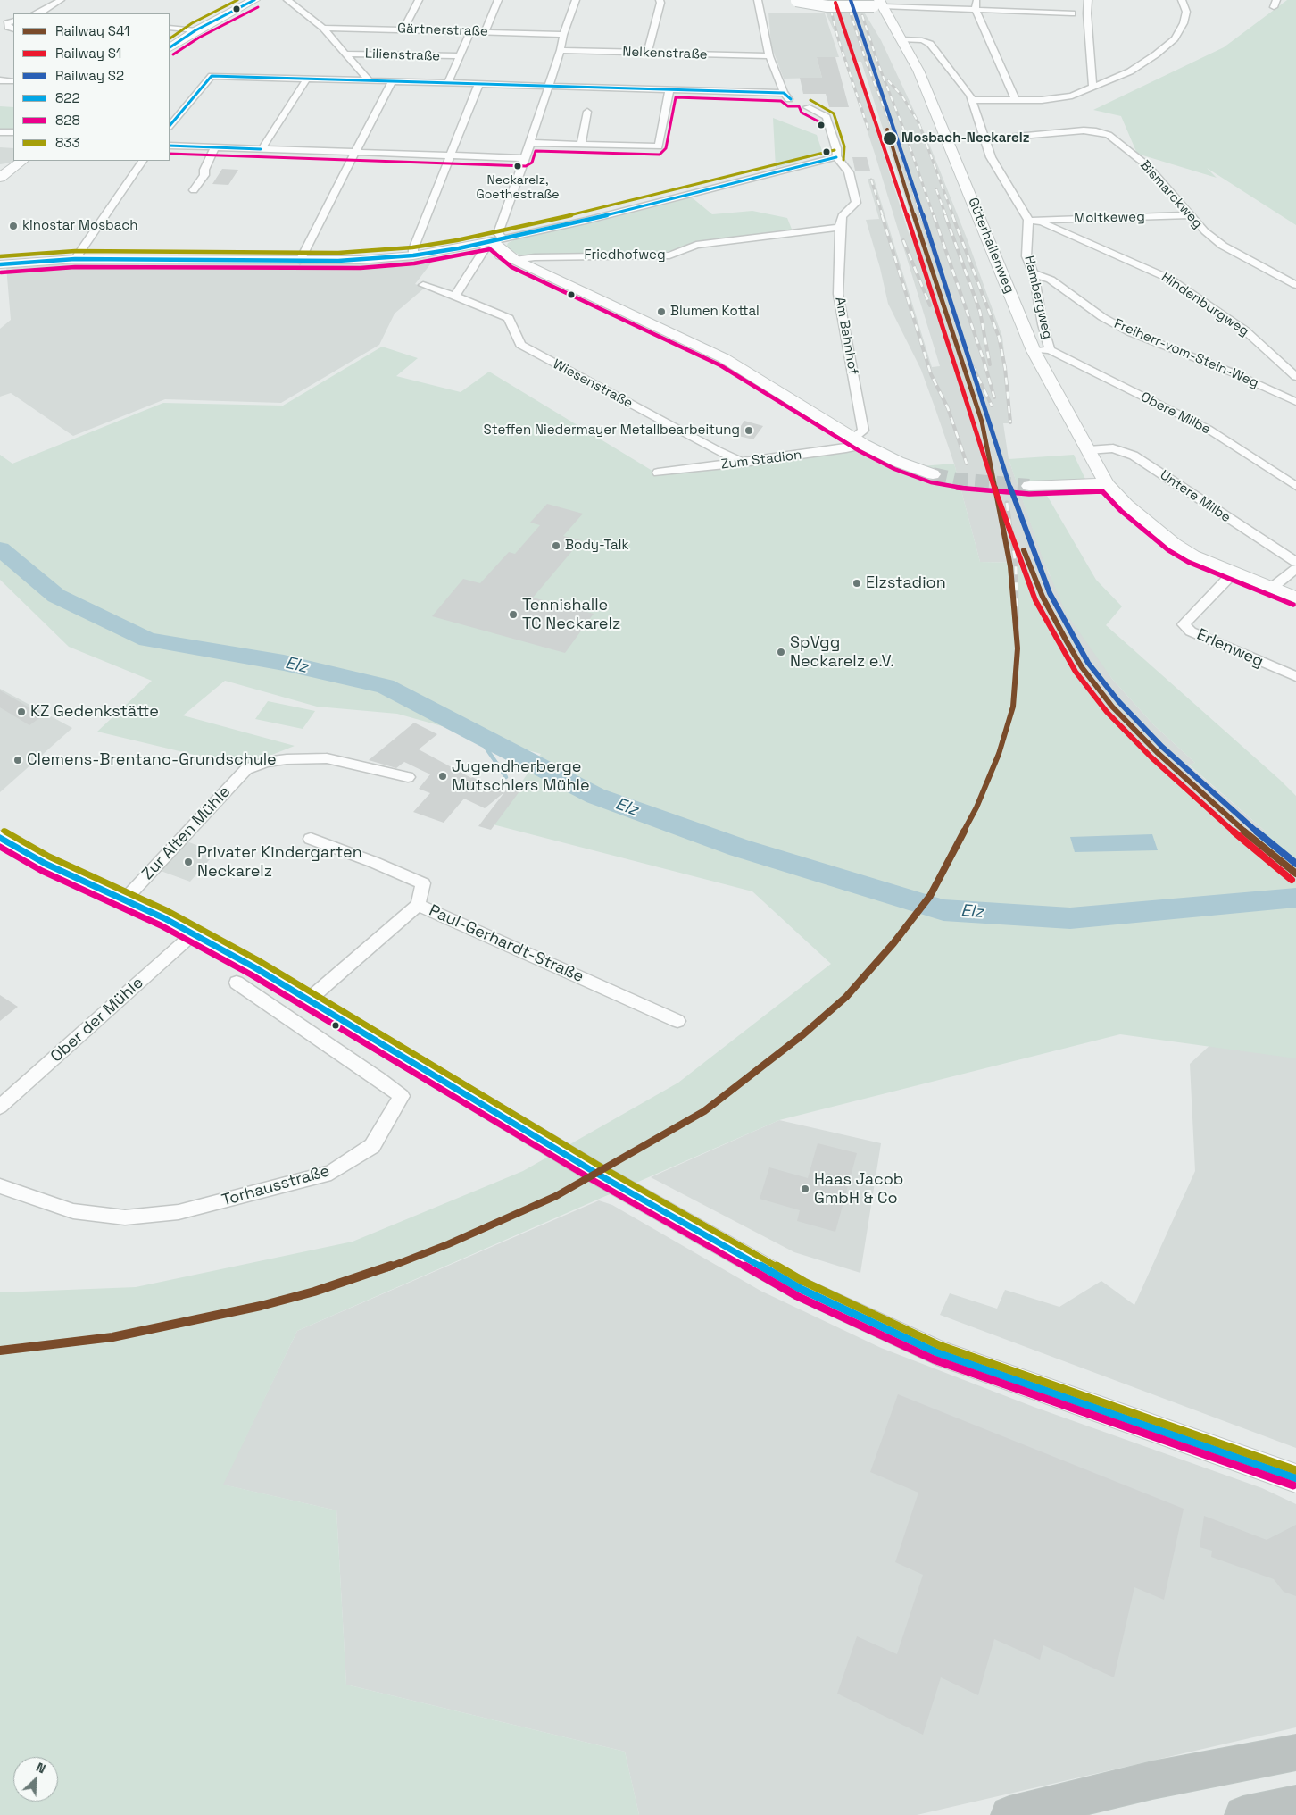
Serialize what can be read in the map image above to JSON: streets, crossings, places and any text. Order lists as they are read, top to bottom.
{
  "streets": {
    "street": [
      "Gärtnerstraße",
      "Nelkenstraße",
      "Lilienstraße",
      "Bismarckweg",
      "Moltkeweg",
      "Güterhallenweg",
      "Friedhofweg",
      "Hambergweg",
      "Hindenburgweg",
      "Am Bahnhof",
      "Freiherr-vom-Stein-Weg",
      "Wiesenstraße",
      "Obere Milbe",
      "Zum Stadion",
      "Untere Milbe",
      "Erlenweg",
      "Zur Alten Mühle",
      "Paul-Gerhardt-Straße",
      "Ober der Mühle",
      "Torhausstraße"
    ]
  },
  "crossings": [
    ["Bismarckweg", "Moltkeweg"],
    ["Moltkeweg", "Hambergweg"],
    ["Moltkeweg", "Hindenburgweg"],
    ["Güterhallenweg", "Hambergweg"],
    ["Güterhallenweg", "Untere Milbe"],
    ["Güterhallenweg", "Erlenweg"],
    ["Friedhofweg", "Am Bahnhof"],
    ["Hambergweg", "Hindenburgweg"],
    ["Hambergweg", "Freiherr-vom-Stein-Weg"],
    ["Hambergweg", "Obere Milbe"],
    ["Am Bahnhof", "Zum Stadion"],
    ["Wiesenstraße", "Zum Stadion"]
  ],
  "water": ["Elz"],
  "places": [
    "Mosbach-Neckarelz",
    "Neckarelz, Goethestraße",
    "kinostar Mosbach",
    "Blumen Kottal",
    "Steffen Niedermayer Metallbearbeitung",
    "Body-Talk",
    "Elzstadion",
    "Tennishalle TC Neckarelz",
    "SpVgg Neckarelz e.V.",
    "KZ Gedenkstätte",
    "Clemens-Brentano-Grundschule",
    "Jugendherberge Mutschlers Mühle",
    "Privater Kindergarten Neckarelz",
    "Haas Jacob GmbH & Co"
  ],
  "lines": [
    "rail line S2",
    "transit line 822",
    "transit line 833",
    "rail line S1",
    "transit line 828",
    "rail line S41"
  ],
  "legend": [
    "Railway S41",
    "Railway S1",
    "Railway S2",
    "822",
    "828",
    "833"
  ],
  "north": "top right"
}
